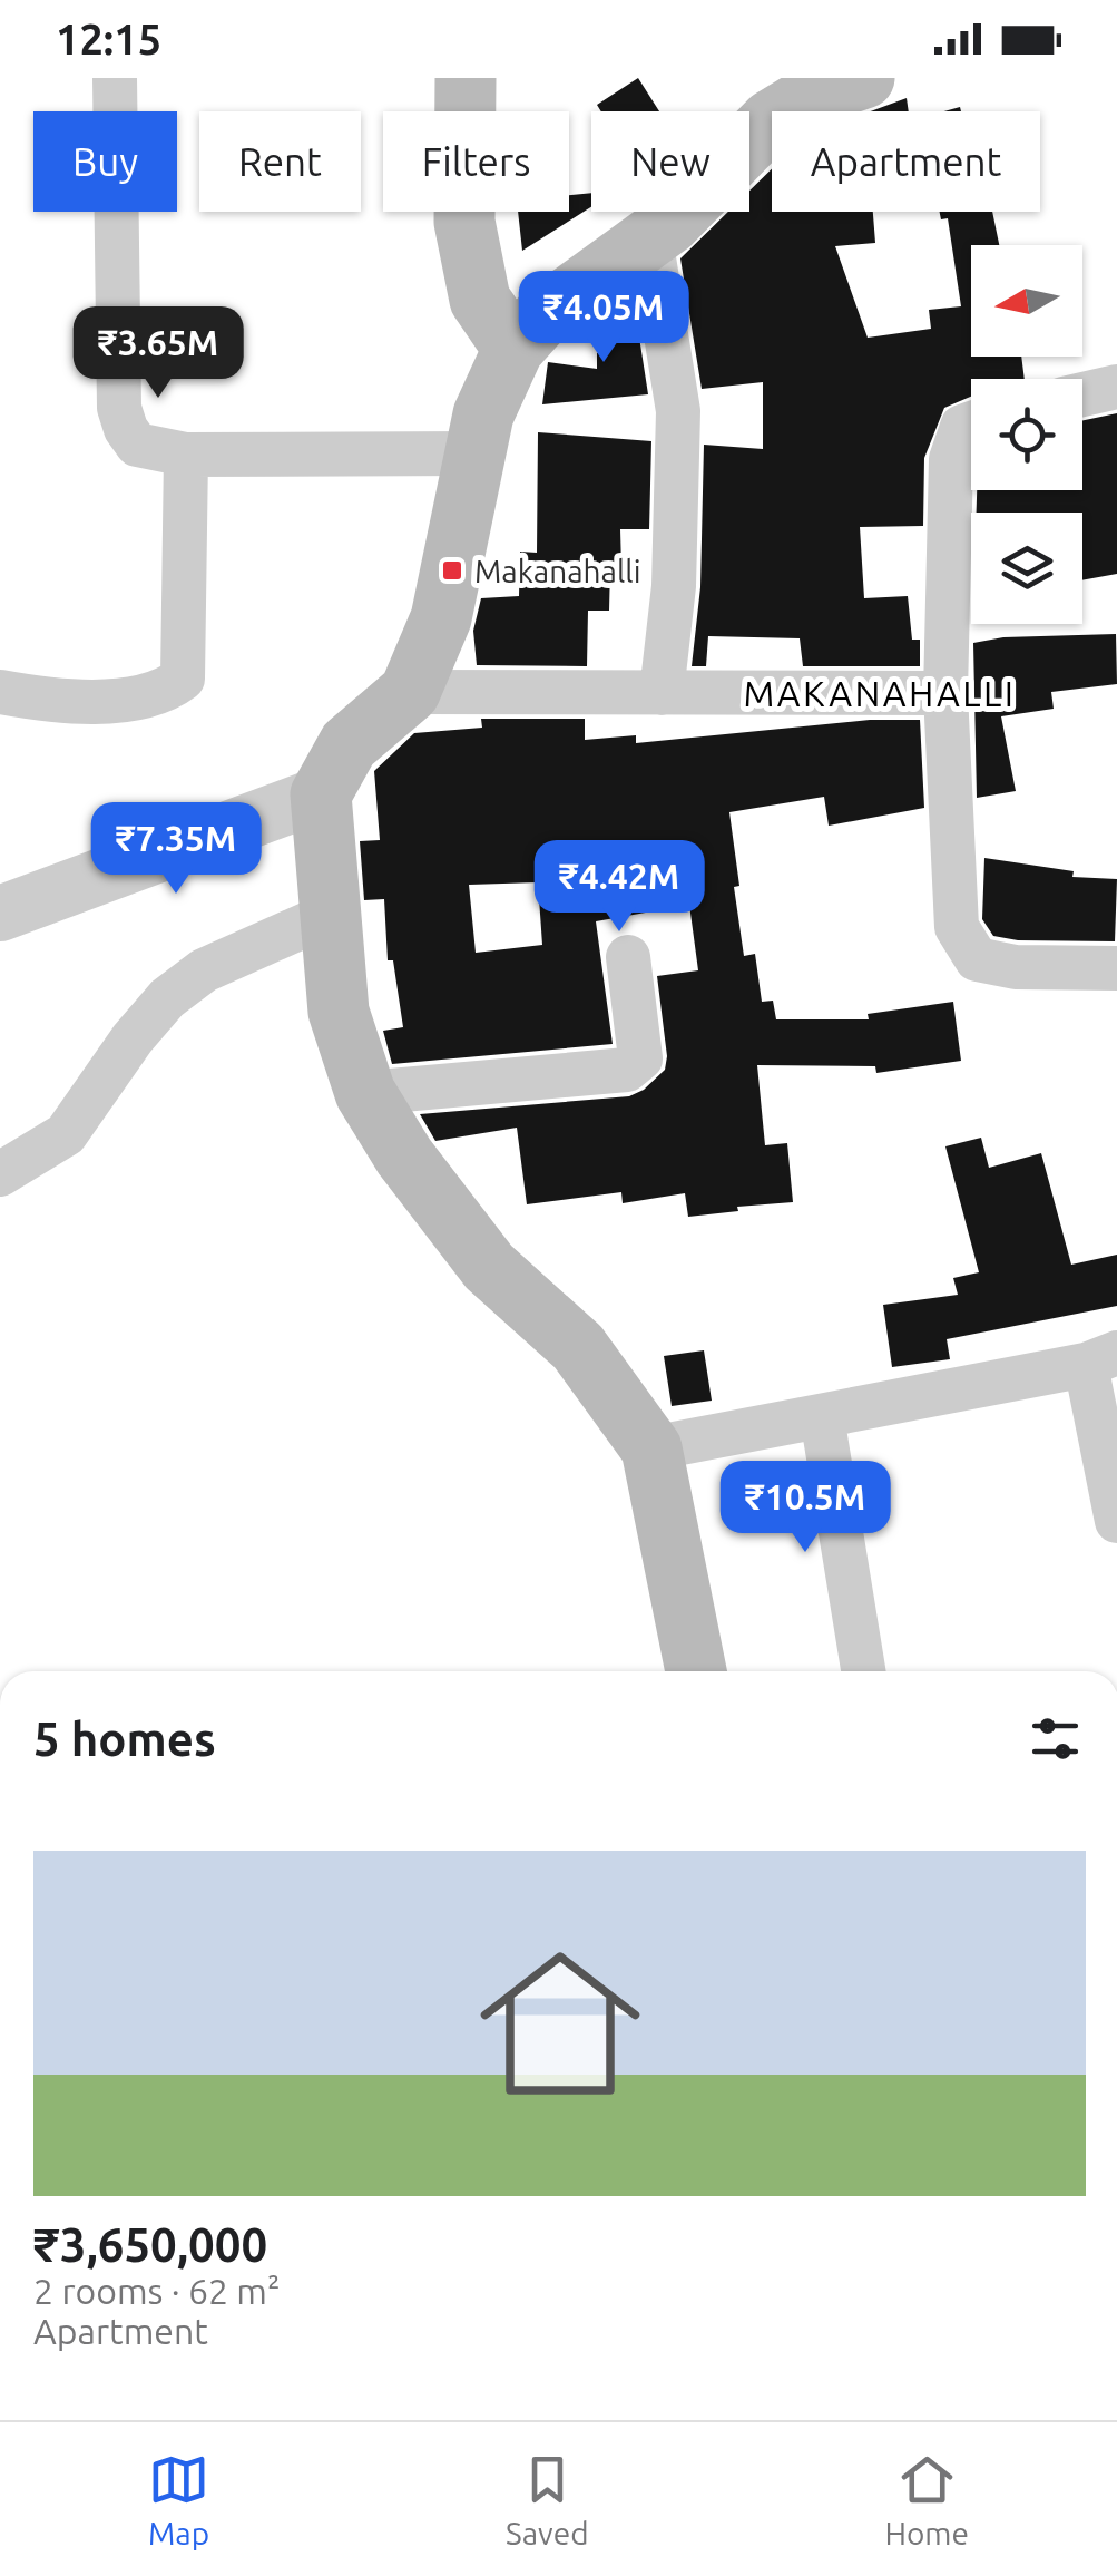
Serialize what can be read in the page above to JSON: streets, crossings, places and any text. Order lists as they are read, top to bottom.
{
  "districts": ["MAKANAHALLI"],
  "places": {
    "transit": ["Makanahalli"]
  },
  "north": "left",
  "page": {
    "status": "12:15",
    "chip": [
      "Buy",
      "Rent",
      "Filters",
      "New",
      "Apartment"
    ],
    "price": [
      "₹4.05M",
      "₹3.65M",
      "₹7.35M",
      "₹4.42M",
      "₹10.5M"
    ],
    "heading": "5 homes",
    "list": [
      {
        "name": "₹3,650,000",
        "note": "2 rooms · 62 m² · Apartment"
      }
    ],
    "tabs": ["Map", "Saved", "Home"]
  }
}
